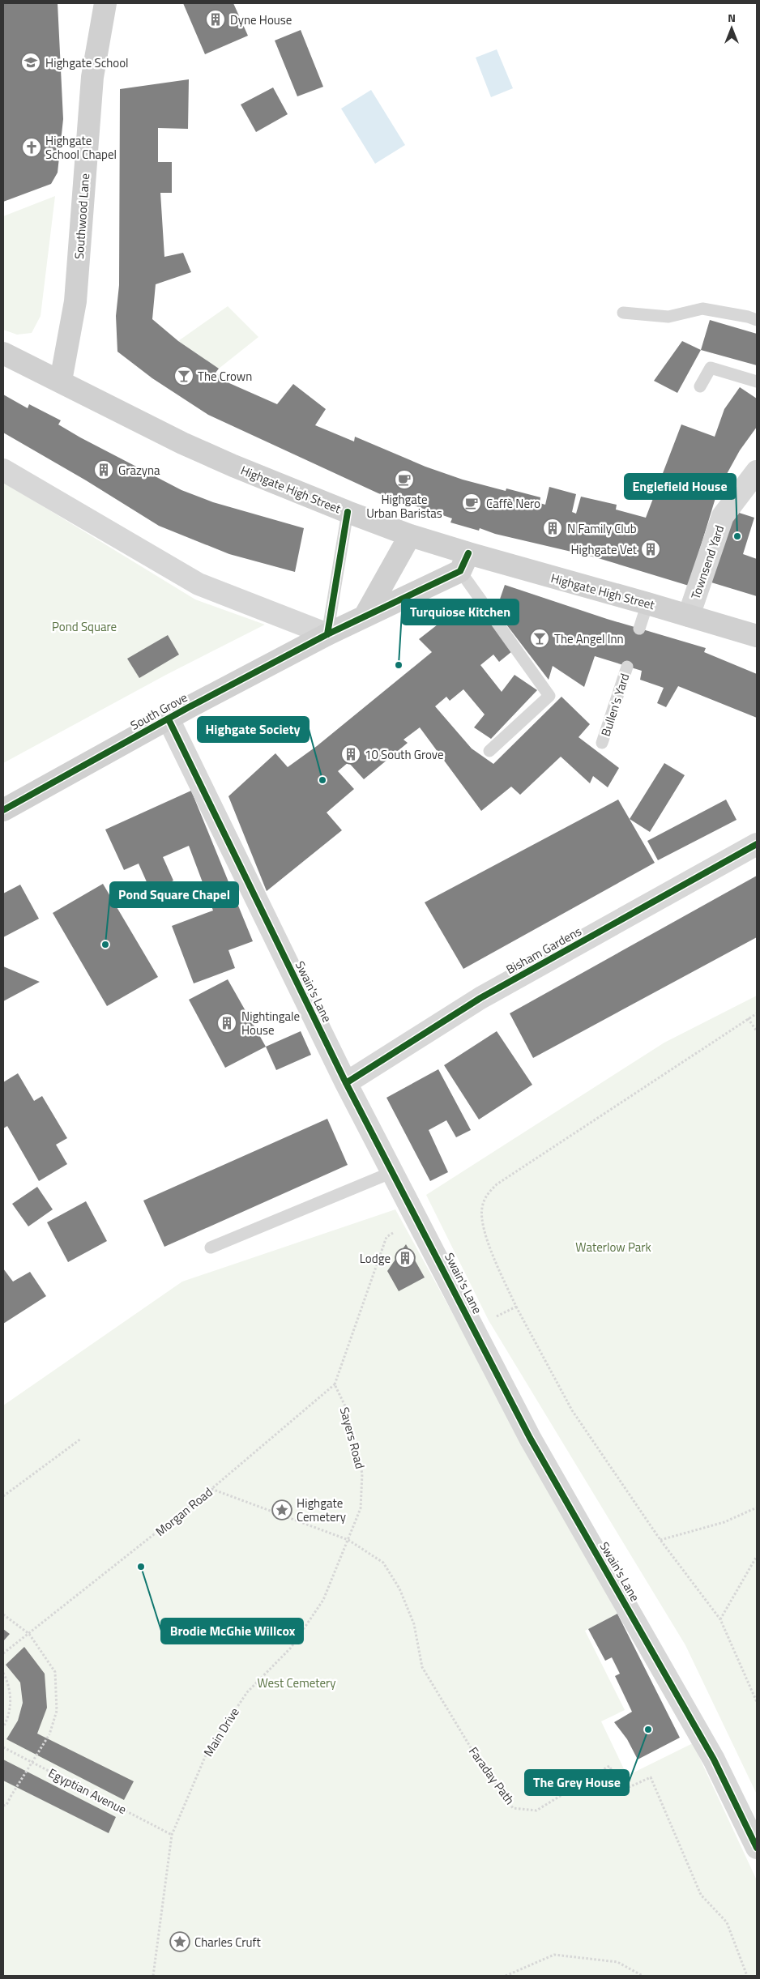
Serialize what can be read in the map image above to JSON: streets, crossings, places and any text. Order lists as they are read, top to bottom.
{
  "streets": {
    "main road": ["Southwood Lane", "Highgate High Street", "South Grove"],
    "street": ["Townsend Yard", "Bisham Gardens", "Swain's Lane"],
    "lane": ["Bullen's Yard"],
    "path": [
      "Sayers Road",
      "Morgan Road",
      "Main Drive",
      "Faraday Path",
      "Egyptian Avenue"
    ]
  },
  "crossings": [
    ["Southwood Lane", "Highgate High Street"],
    ["Highgate High Street", "Townsend Yard"],
    ["Highgate High Street", "South Grove"],
    ["South Grove", "Swain's Lane"],
    ["Bisham Gardens", "Swain's Lane"],
    ["Sayers Road", "Morgan Road"],
    ["Sayers Road", "Main Drive"],
    ["Sayers Road", "Faraday Path"],
    ["Main Drive", "Faraday Path"],
    ["Main Drive", "Egyptian Avenue"]
  ],
  "parks": ["Pond Square", "Waterlow Park", "West Cemetery"],
  "places": {
    "building": [
      "Dyne House",
      "Grazyna",
      "N Family Club",
      "Highgate Vet",
      "10 South Grove",
      "Nightingale House",
      "Lodge"
    ],
    "school or university": ["Highgate School"],
    "church": ["Highgate School Chapel"],
    "bar": ["The Crown", "The Angel Inn"],
    "cafe": ["Highgate Urban Baristas", "Caffè Nero"],
    "other": [
      "Englefield House",
      "Turquiose Kitchen",
      "Highgate Society",
      "Pond Square Chapel",
      "Brodie McGhie Willcox",
      "The Grey House"
    ],
    "place": ["Highgate Cemetery", "Charles Cruft"]
  },
  "north": "top"
}
